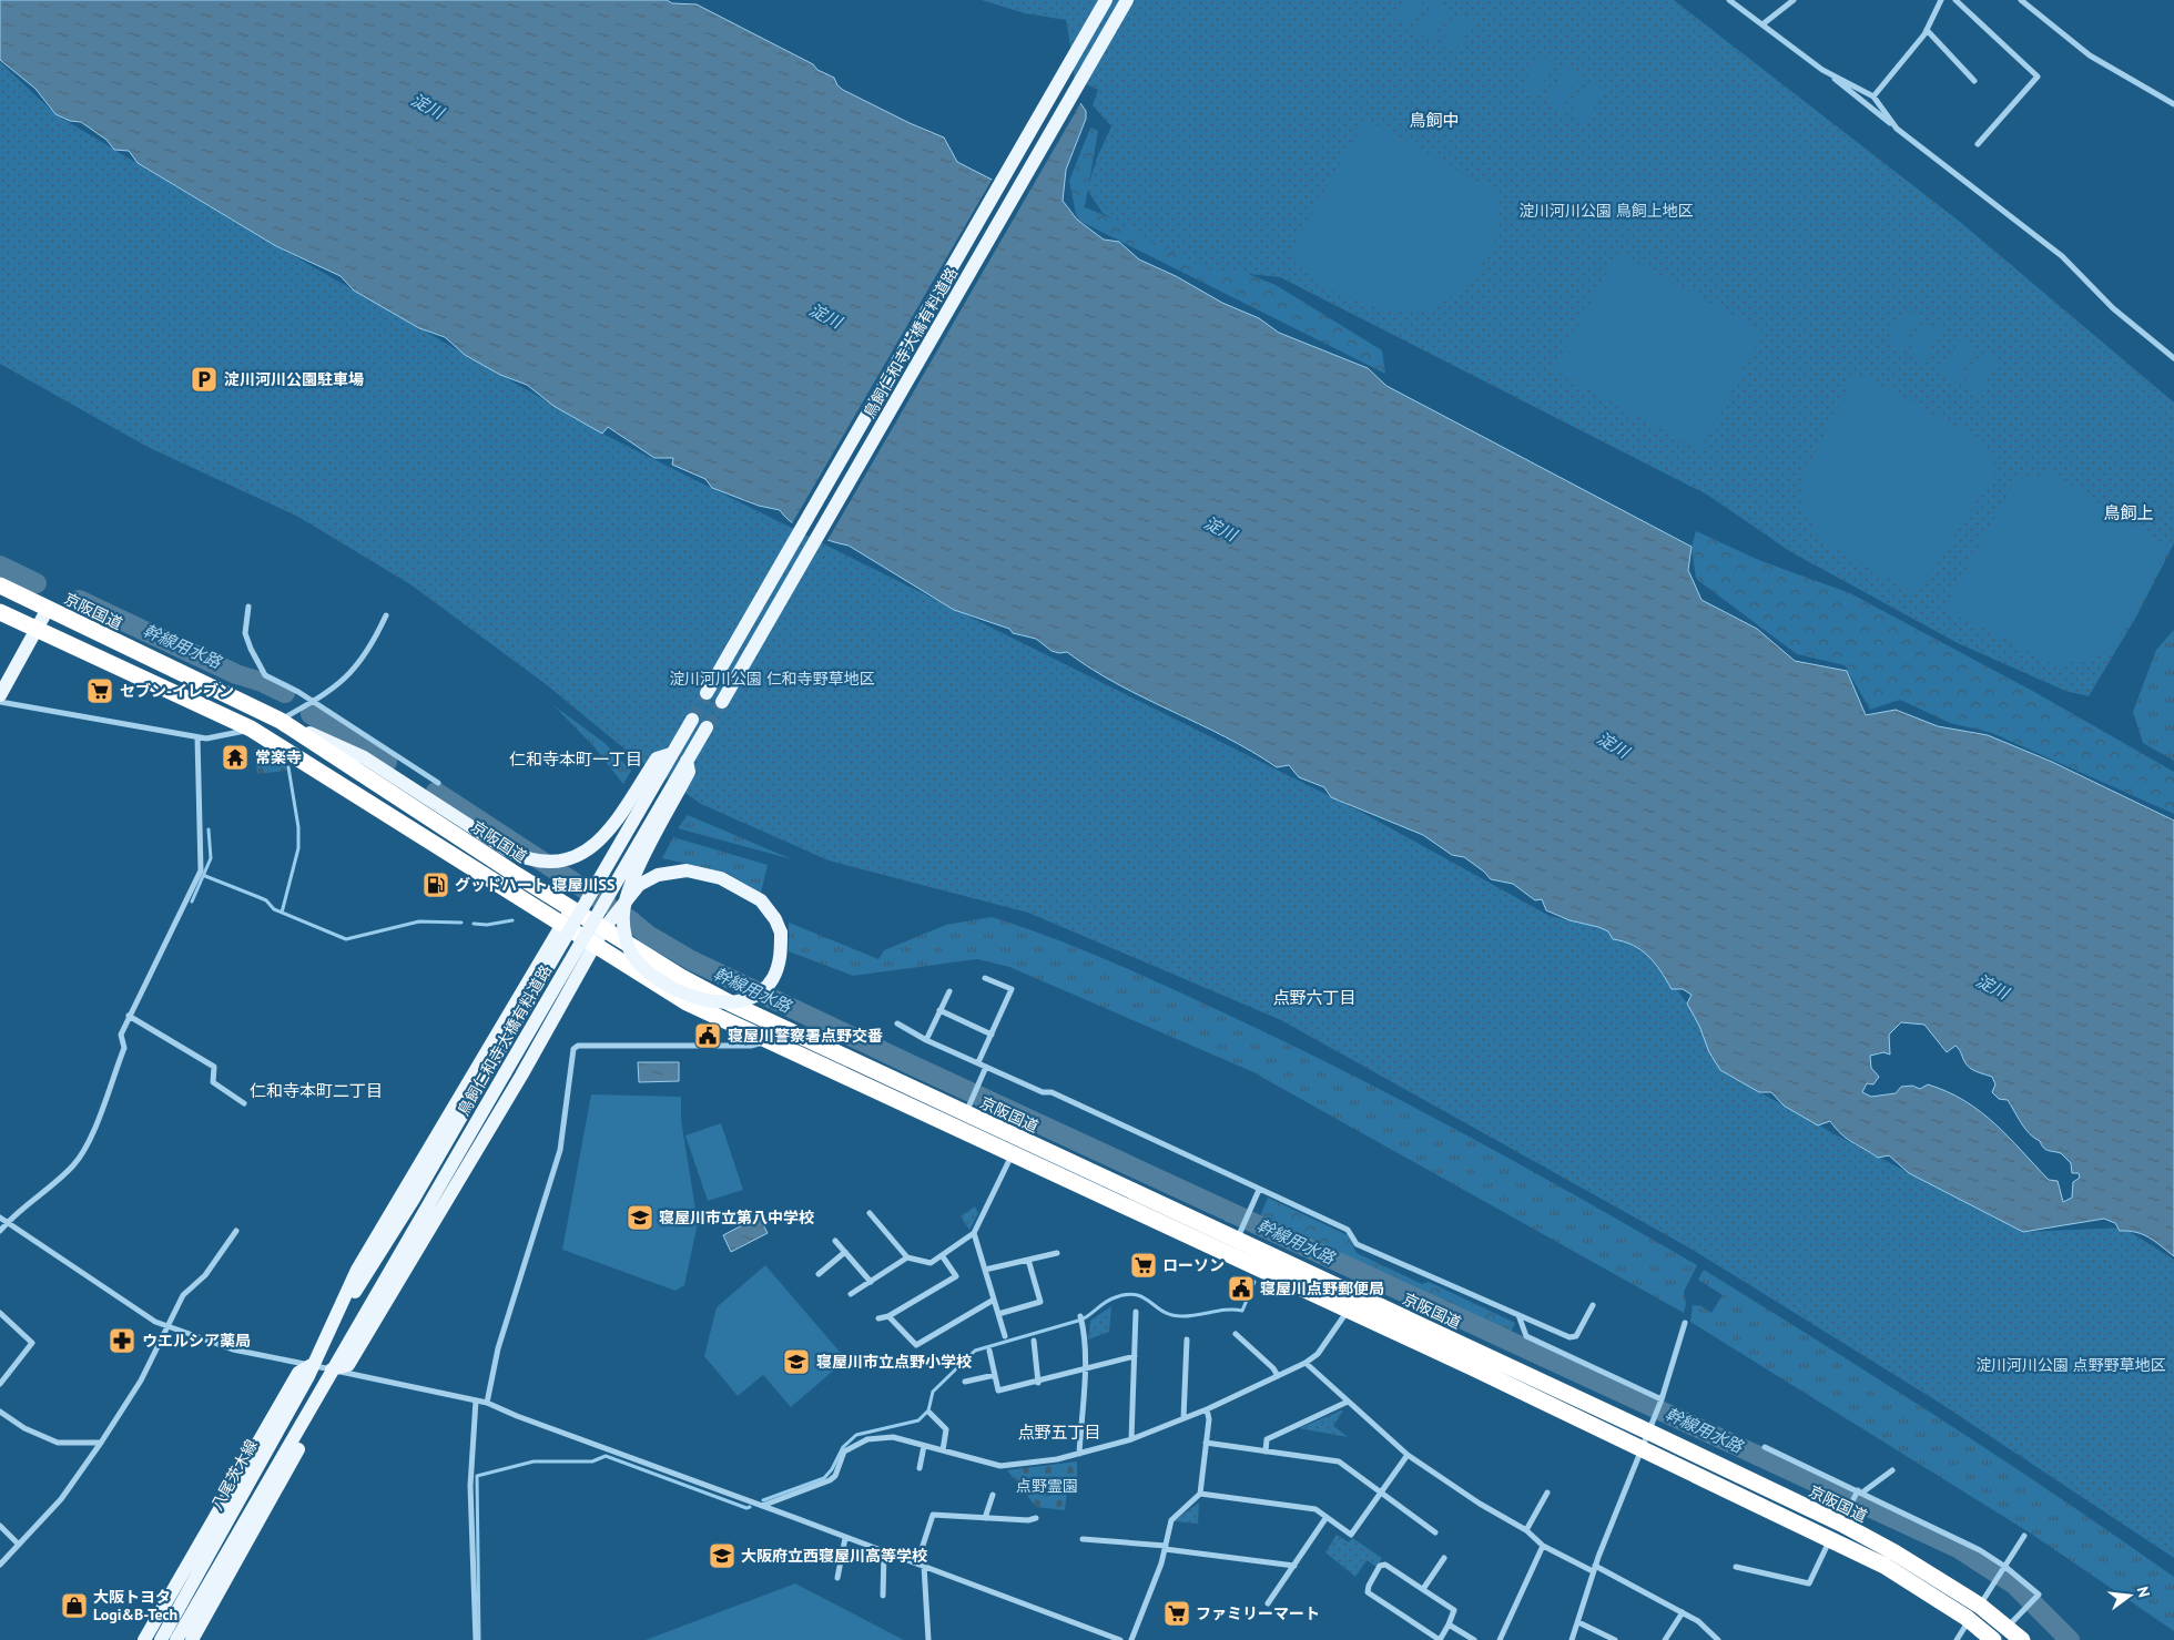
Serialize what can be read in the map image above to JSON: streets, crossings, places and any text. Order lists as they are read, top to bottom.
{
  "streets": {
    "highway": ["京阪国道"],
    "main road": ["鳥飼仁和寺大橋有料道路", "八尾茨木線"]
  },
  "crossings": [
    ["鳥飼仁和寺大橋有料道路", "八尾茨木線"]
  ],
  "districts": [
    "鳥飼中",
    "鳥飼上",
    "仁和寺本町一丁目",
    "点野六丁目",
    "仁和寺本町二丁目",
    "点野五丁目"
  ],
  "water": ["淀川", "幹線用水路"],
  "parks": [
    "淀川河川公園 鳥飼上地区",
    "淀川河川公園 仁和寺野草地区",
    "淀川河川公園 点野野草地区",
    "点野霊園"
  ],
  "places": {
    "parking": ["淀川河川公園駐車場"],
    "supermarket": ["セブン-イレブン", "ローソン", "ファミリーマート"],
    "temple": ["常楽寺"],
    "fuel station": ["グッドハート 寝屋川SS"],
    "public building": ["寝屋川警察署点野交番", "寝屋川点野郵便局"],
    "school or university": ["寝屋川市立第八中学校", "寝屋川市立点野小学校", "大阪府立西寝屋川高等学校"],
    "pharmacy": ["ウエルシア薬局"],
    "shop": ["大阪トヨタ Logi&B-Tech"]
  },
  "north": "right"
}
